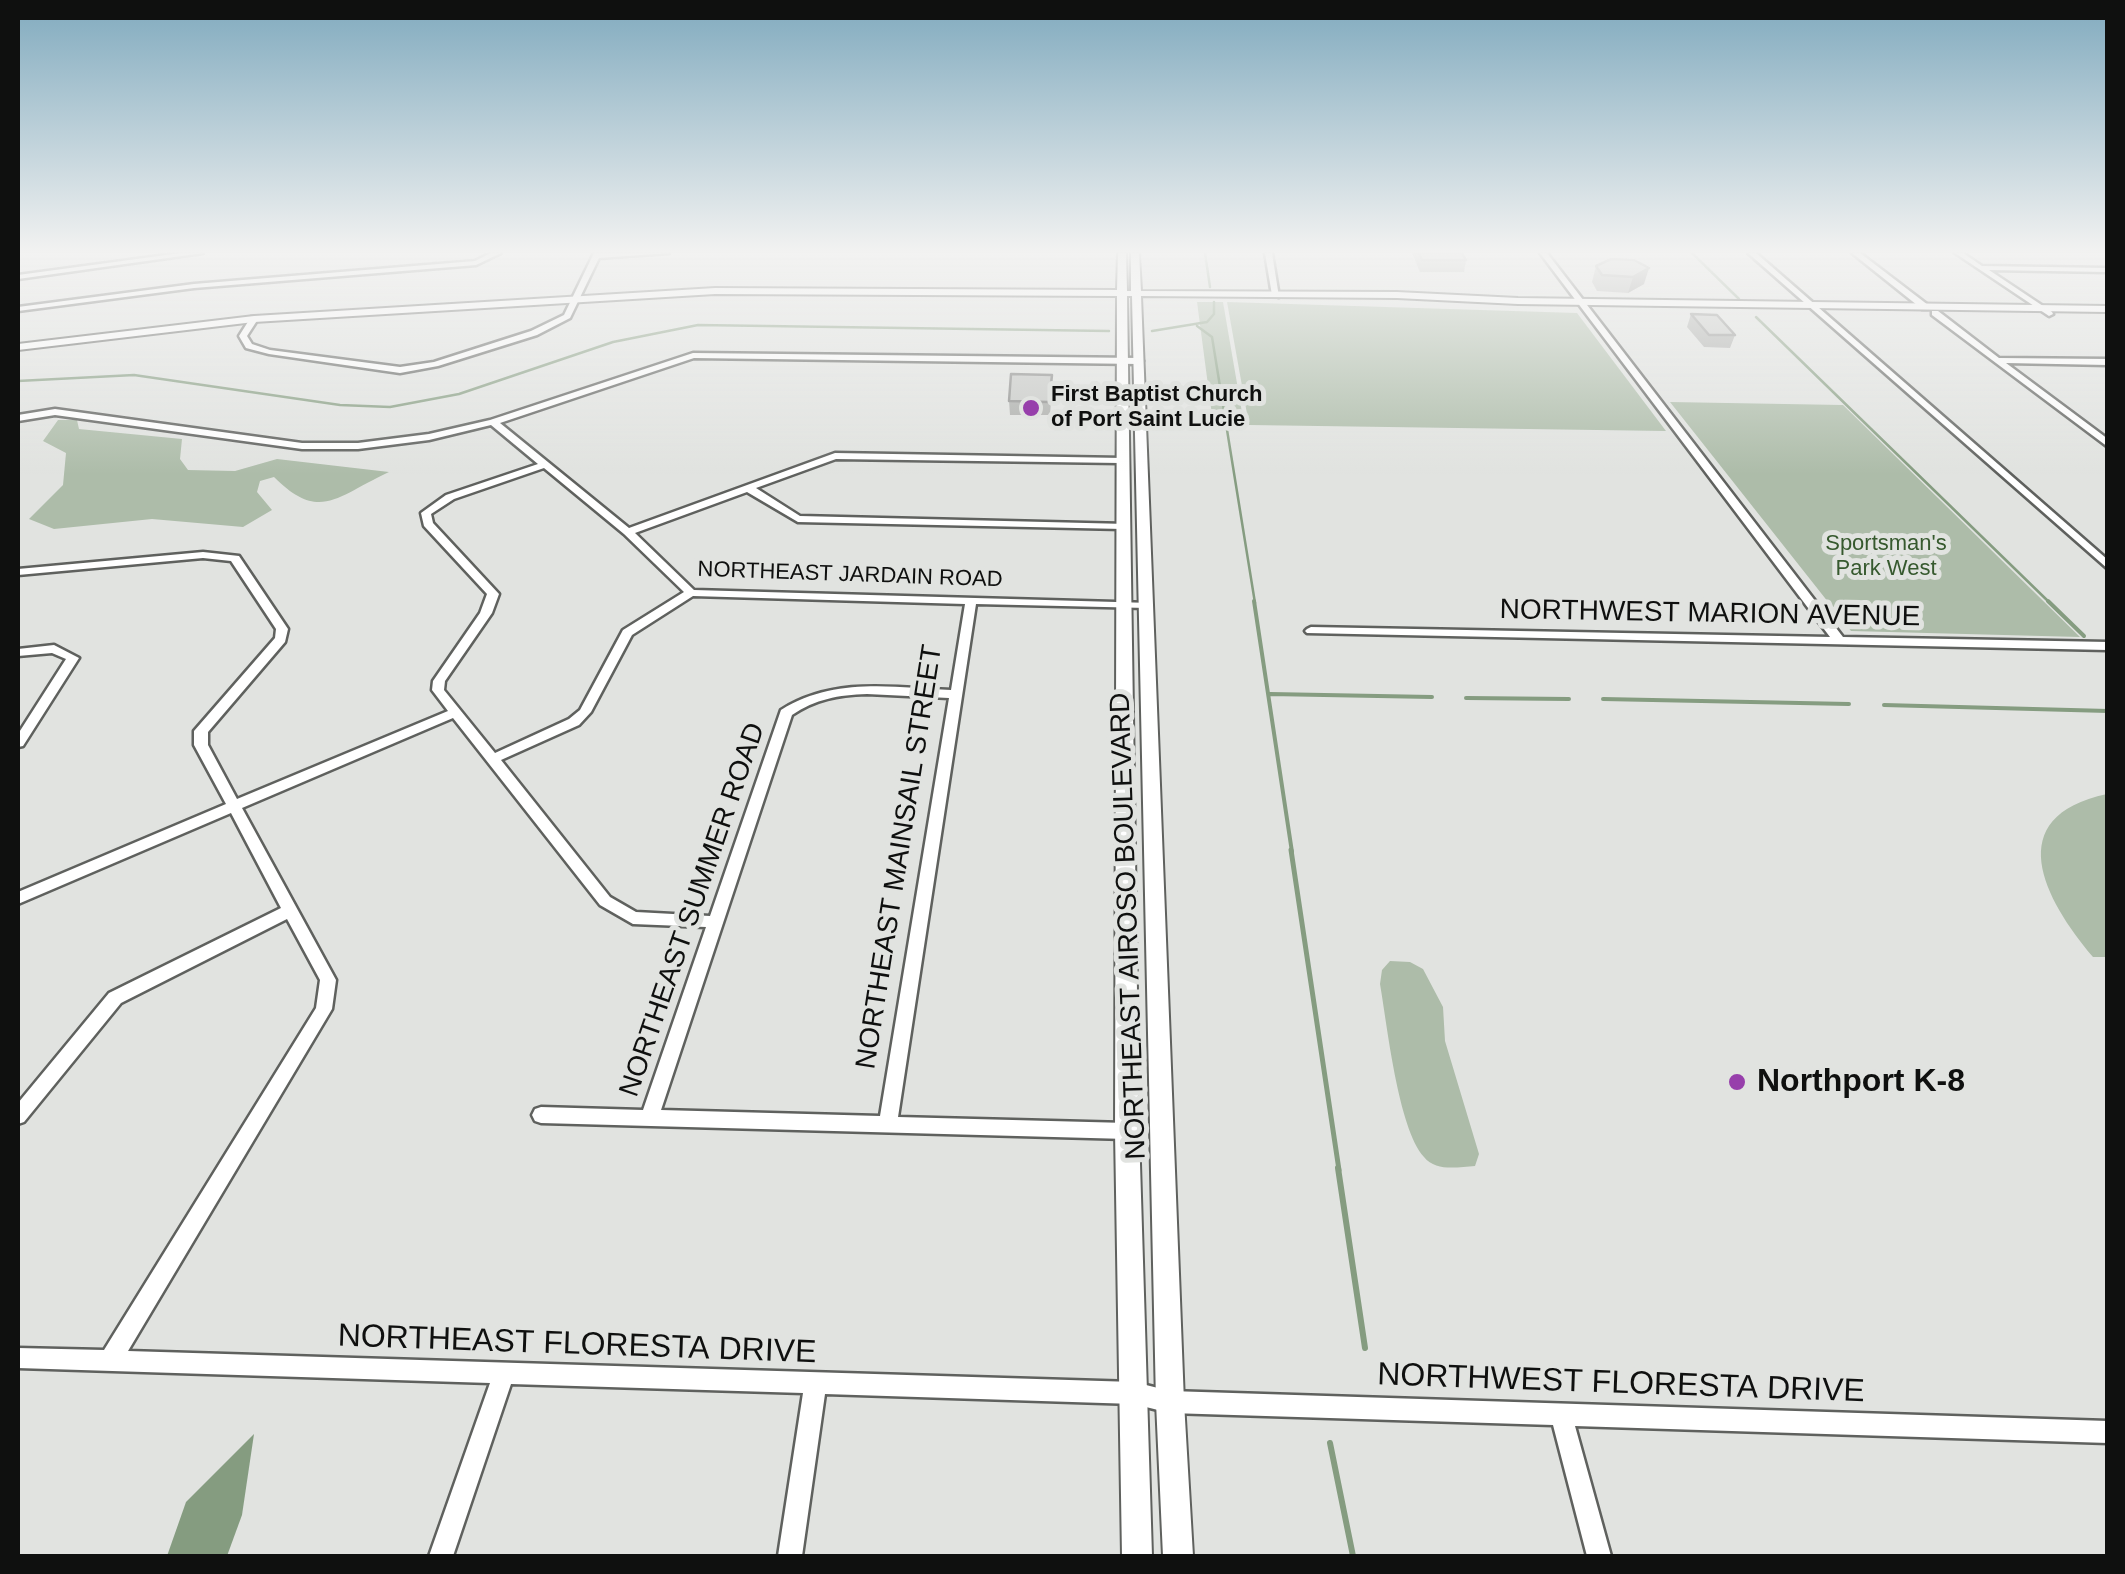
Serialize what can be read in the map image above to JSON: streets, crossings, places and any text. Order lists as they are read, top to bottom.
{
  "streets": {
    "main road": ["NORTHEAST AIROSO BOULEVARD"],
    "street": [
      "NORTHEAST JARDAIN ROAD",
      "NORTHWEST MARION AVENUE",
      "NORTHEAST MAINSAIL STREET",
      "NORTHEAST SUMMER ROAD",
      "NORTHEAST FLORESTA DRIVE",
      "NORTHWEST FLORESTA DRIVE"
    ]
  },
  "crossings": [
    ["NORTHEAST JARDAIN ROAD", "NORTHEAST MAINSAIL STREET"],
    ["NORTHEAST JARDAIN ROAD", "NORTHEAST AIROSO BOULEVARD"],
    ["NORTHEAST MAINSAIL STREET", "NORTHEAST SUMMER ROAD"],
    ["NORTHEAST AIROSO BOULEVARD", "NORTHEAST FLORESTA DRIVE"],
    ["NORTHEAST AIROSO BOULEVARD", "NORTHWEST FLORESTA DRIVE"],
    ["NORTHEAST FLORESTA DRIVE", "NORTHWEST FLORESTA DRIVE"]
  ],
  "parks": ["Sportsman's Park West"],
  "places": ["First Baptist Church of Port Saint Lucie", "Northport K-8"]
}
